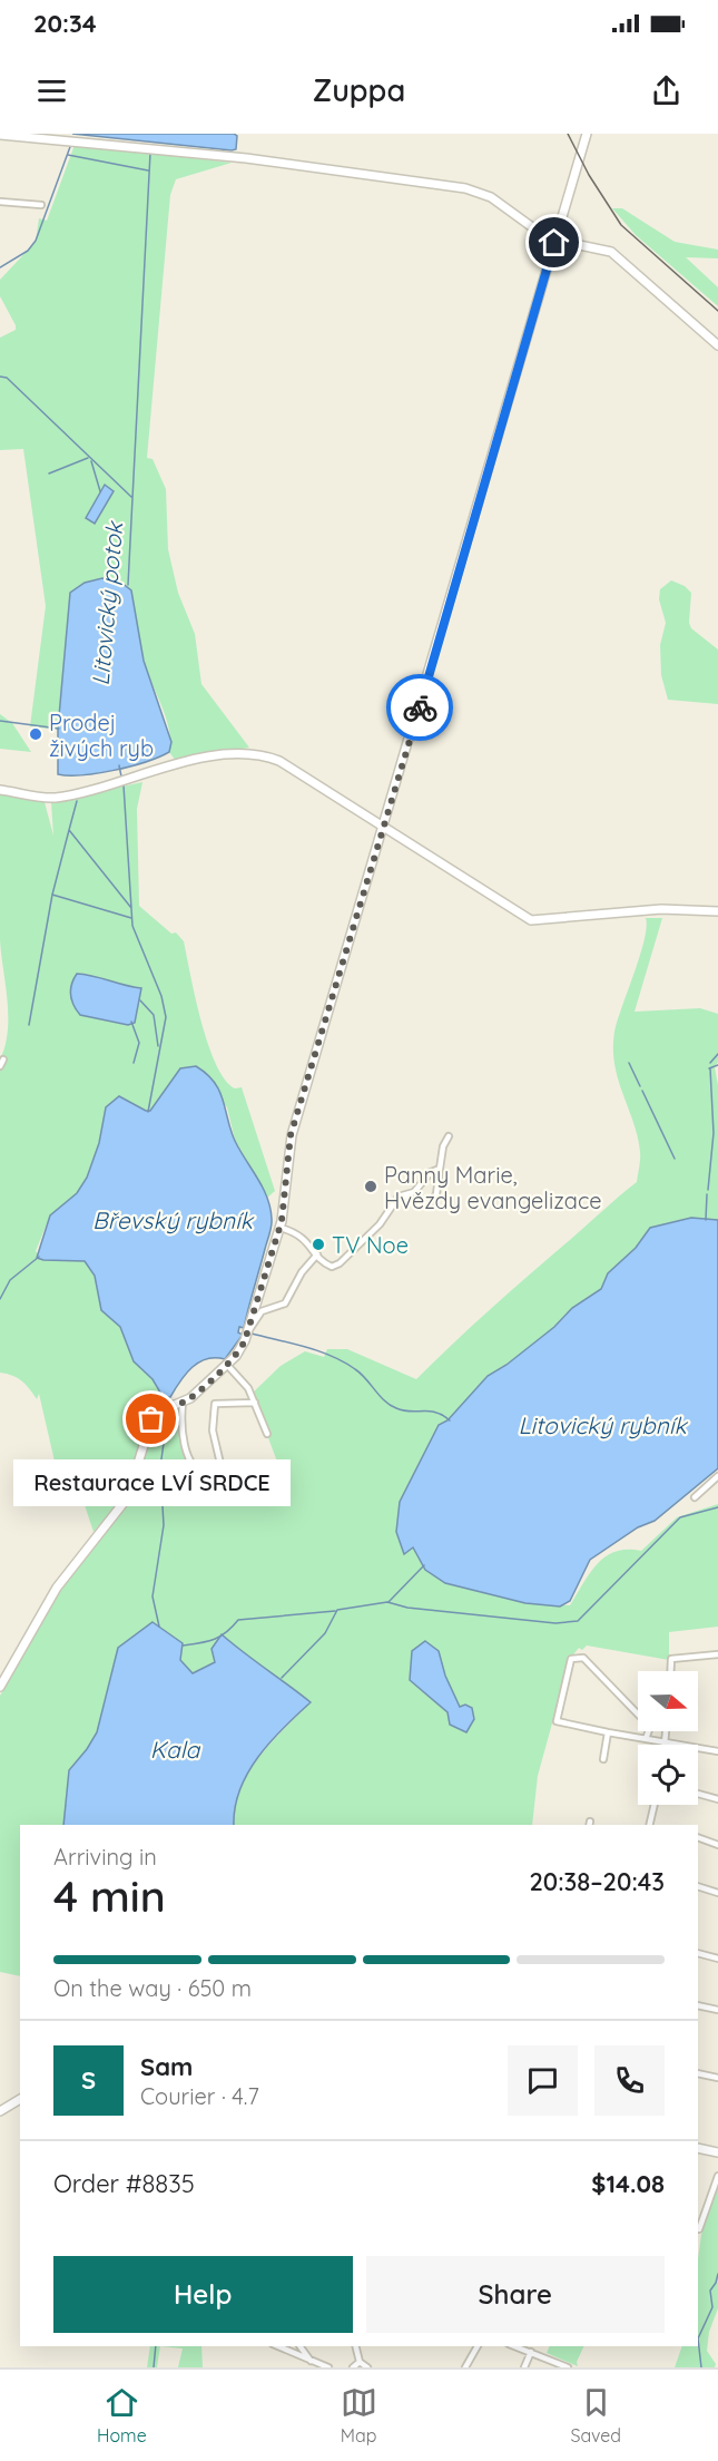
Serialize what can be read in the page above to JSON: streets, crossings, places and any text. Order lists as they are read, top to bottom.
{
  "water": [
    "Litovický potok",
    "Břevský rybník",
    "Litovický rybník",
    "Kala"
  ],
  "places": [
    "Prodej živých ryb",
    "Panny Marie, Hvězdy evangelizace",
    "TV Noe",
    "Restaurace LVÍ SRDCE"
  ],
  "north": "right",
  "page": {
    "status": "20:34",
    "header": "Zuppa",
    "bubble": "Restaurace LVÍ SRDCE",
    "heading": ["4 min", "Arriving in", "20:38–20:43"],
    "panel": [
      "Sam",
      "Courier · 4.7",
      "Order #8835",
      "$14.08"
    ],
    "bar": "On the way · 650 m",
    "round": "S",
    "buttons": ["Help", "Share"],
    "tabs": ["Home", "Map", "Saved"]
  }
}
